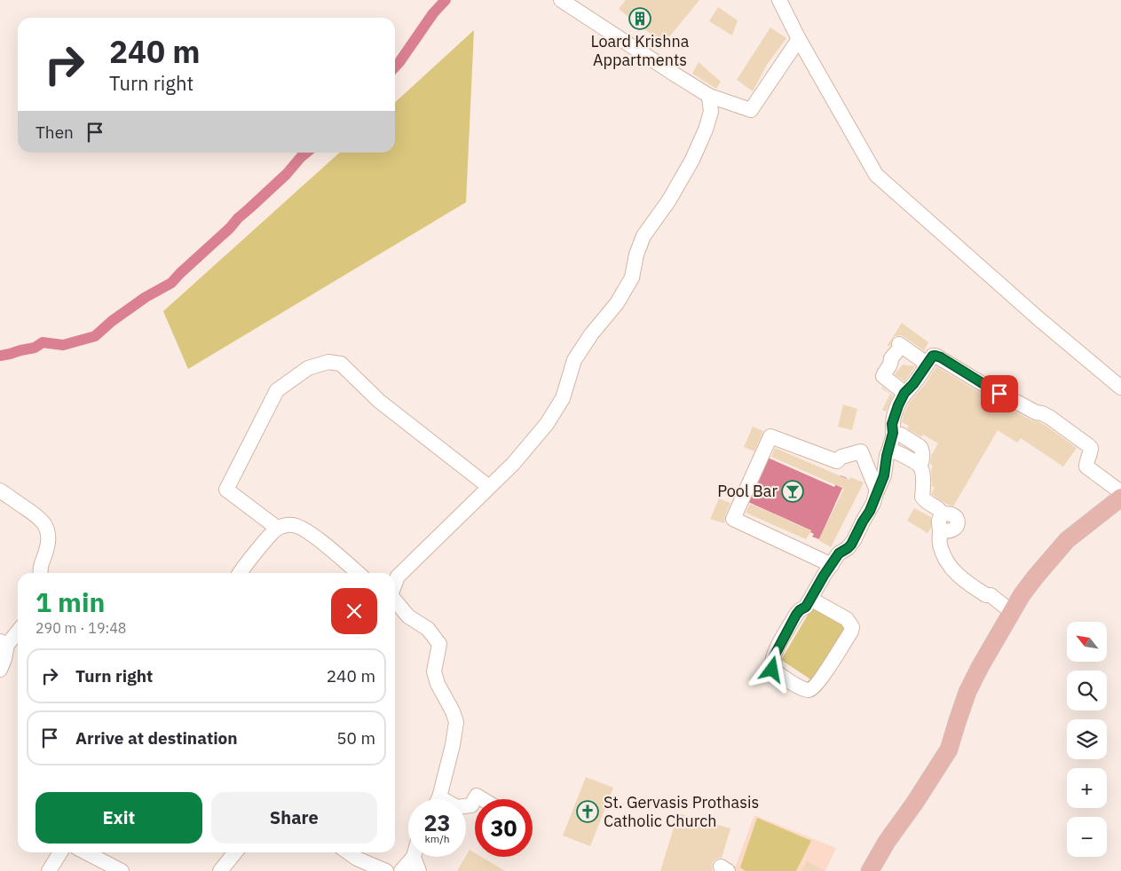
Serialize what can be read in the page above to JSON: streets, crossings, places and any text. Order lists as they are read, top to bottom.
{
  "places": {
    "building": ["Loard Krishna Appartments"],
    "bar": ["Pool Bar"],
    "church": ["St. Gervasis Prothasis Catholic Church"]
  },
  "north": "top left",
  "page": {
    "turn": ["240 m", "Turn right"],
    "then": "Then",
    "heading": ["1 min", "290 m · 19:48"],
    "map_buttons": ["+", "−"],
    "list": [
      {
        "name": "Turn right",
        "value": "240 m"
      },
      {
        "name": "Arrive at destination",
        "value": "50 m"
      }
    ],
    "buttons": ["Exit", "Share"],
    "speed": "23 km/h",
    "limit": "30"
  }
}
